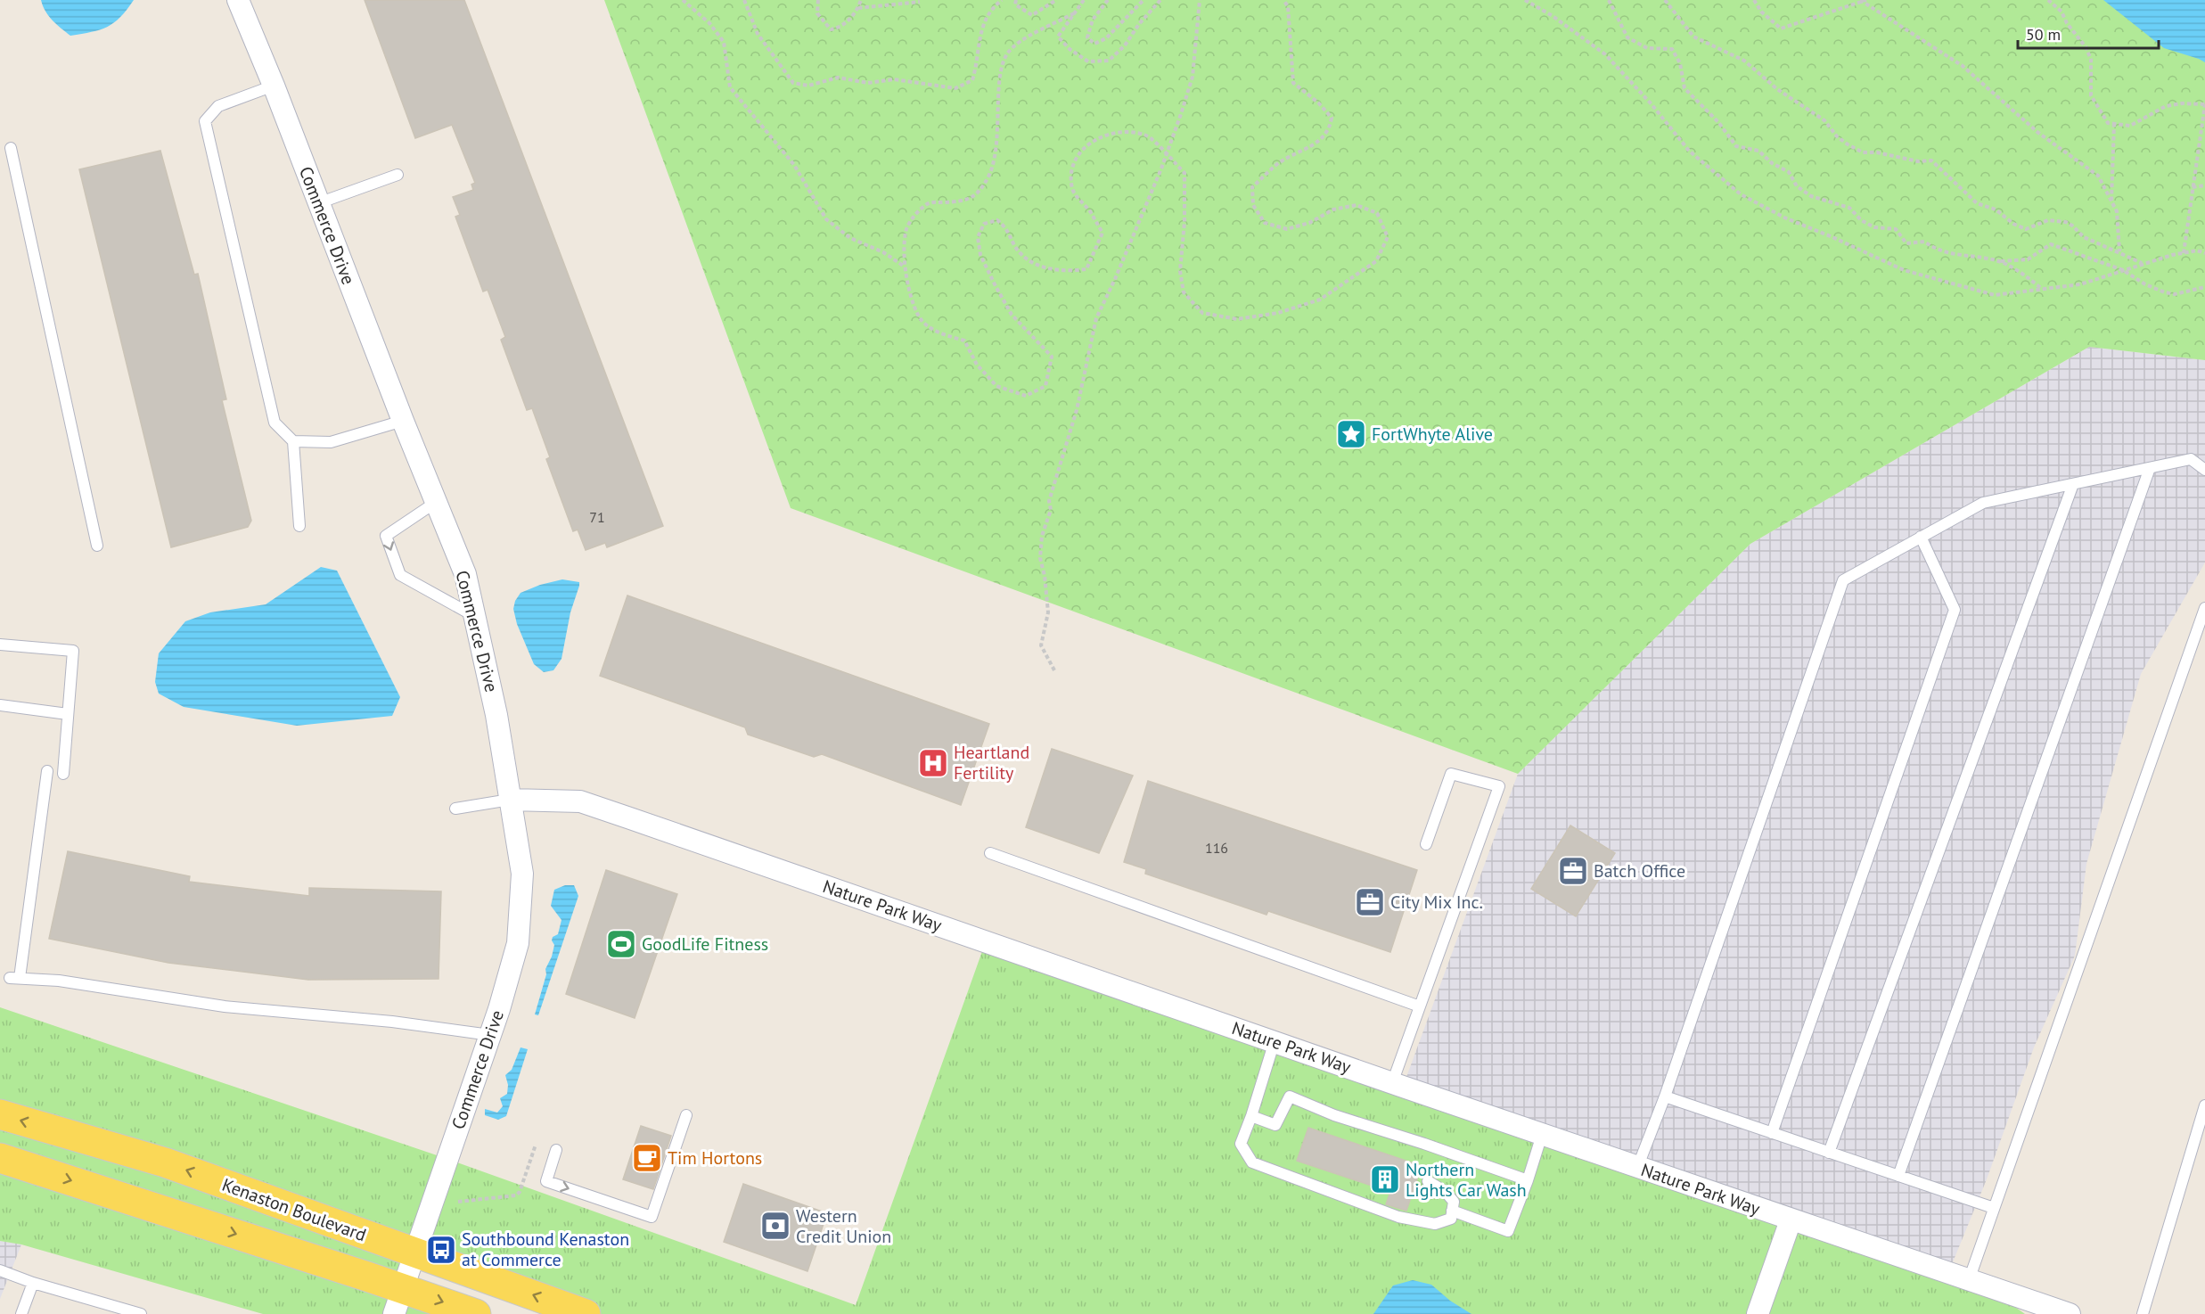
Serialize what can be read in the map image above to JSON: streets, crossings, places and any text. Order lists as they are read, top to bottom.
{
  "streets": {
    "main road": ["Kenaston Boulevard"],
    "street": ["Commerce Drive", "Nature Park Way"]
  },
  "crossings": [
    ["Commerce Drive", "Nature Park Way"],
    ["Commerce Drive", "Kenaston Boulevard"]
  ],
  "places": {
    "place": ["FortWhyte Alive"],
    "hospital": ["Heartland Fertility"],
    "office": ["Batch Office", "City Mix Inc."],
    "sports": ["GoodLife Fitness"],
    "cafe": ["Tim Hortons"],
    "building": ["Northern Lights Car Wash"],
    "bank": ["Western Credit Union"],
    "bus stop": ["Southbound Kenaston at Commerce"]
  },
  "house_numbers": ["71", "116"],
  "scale_bar": "50 m"
}
